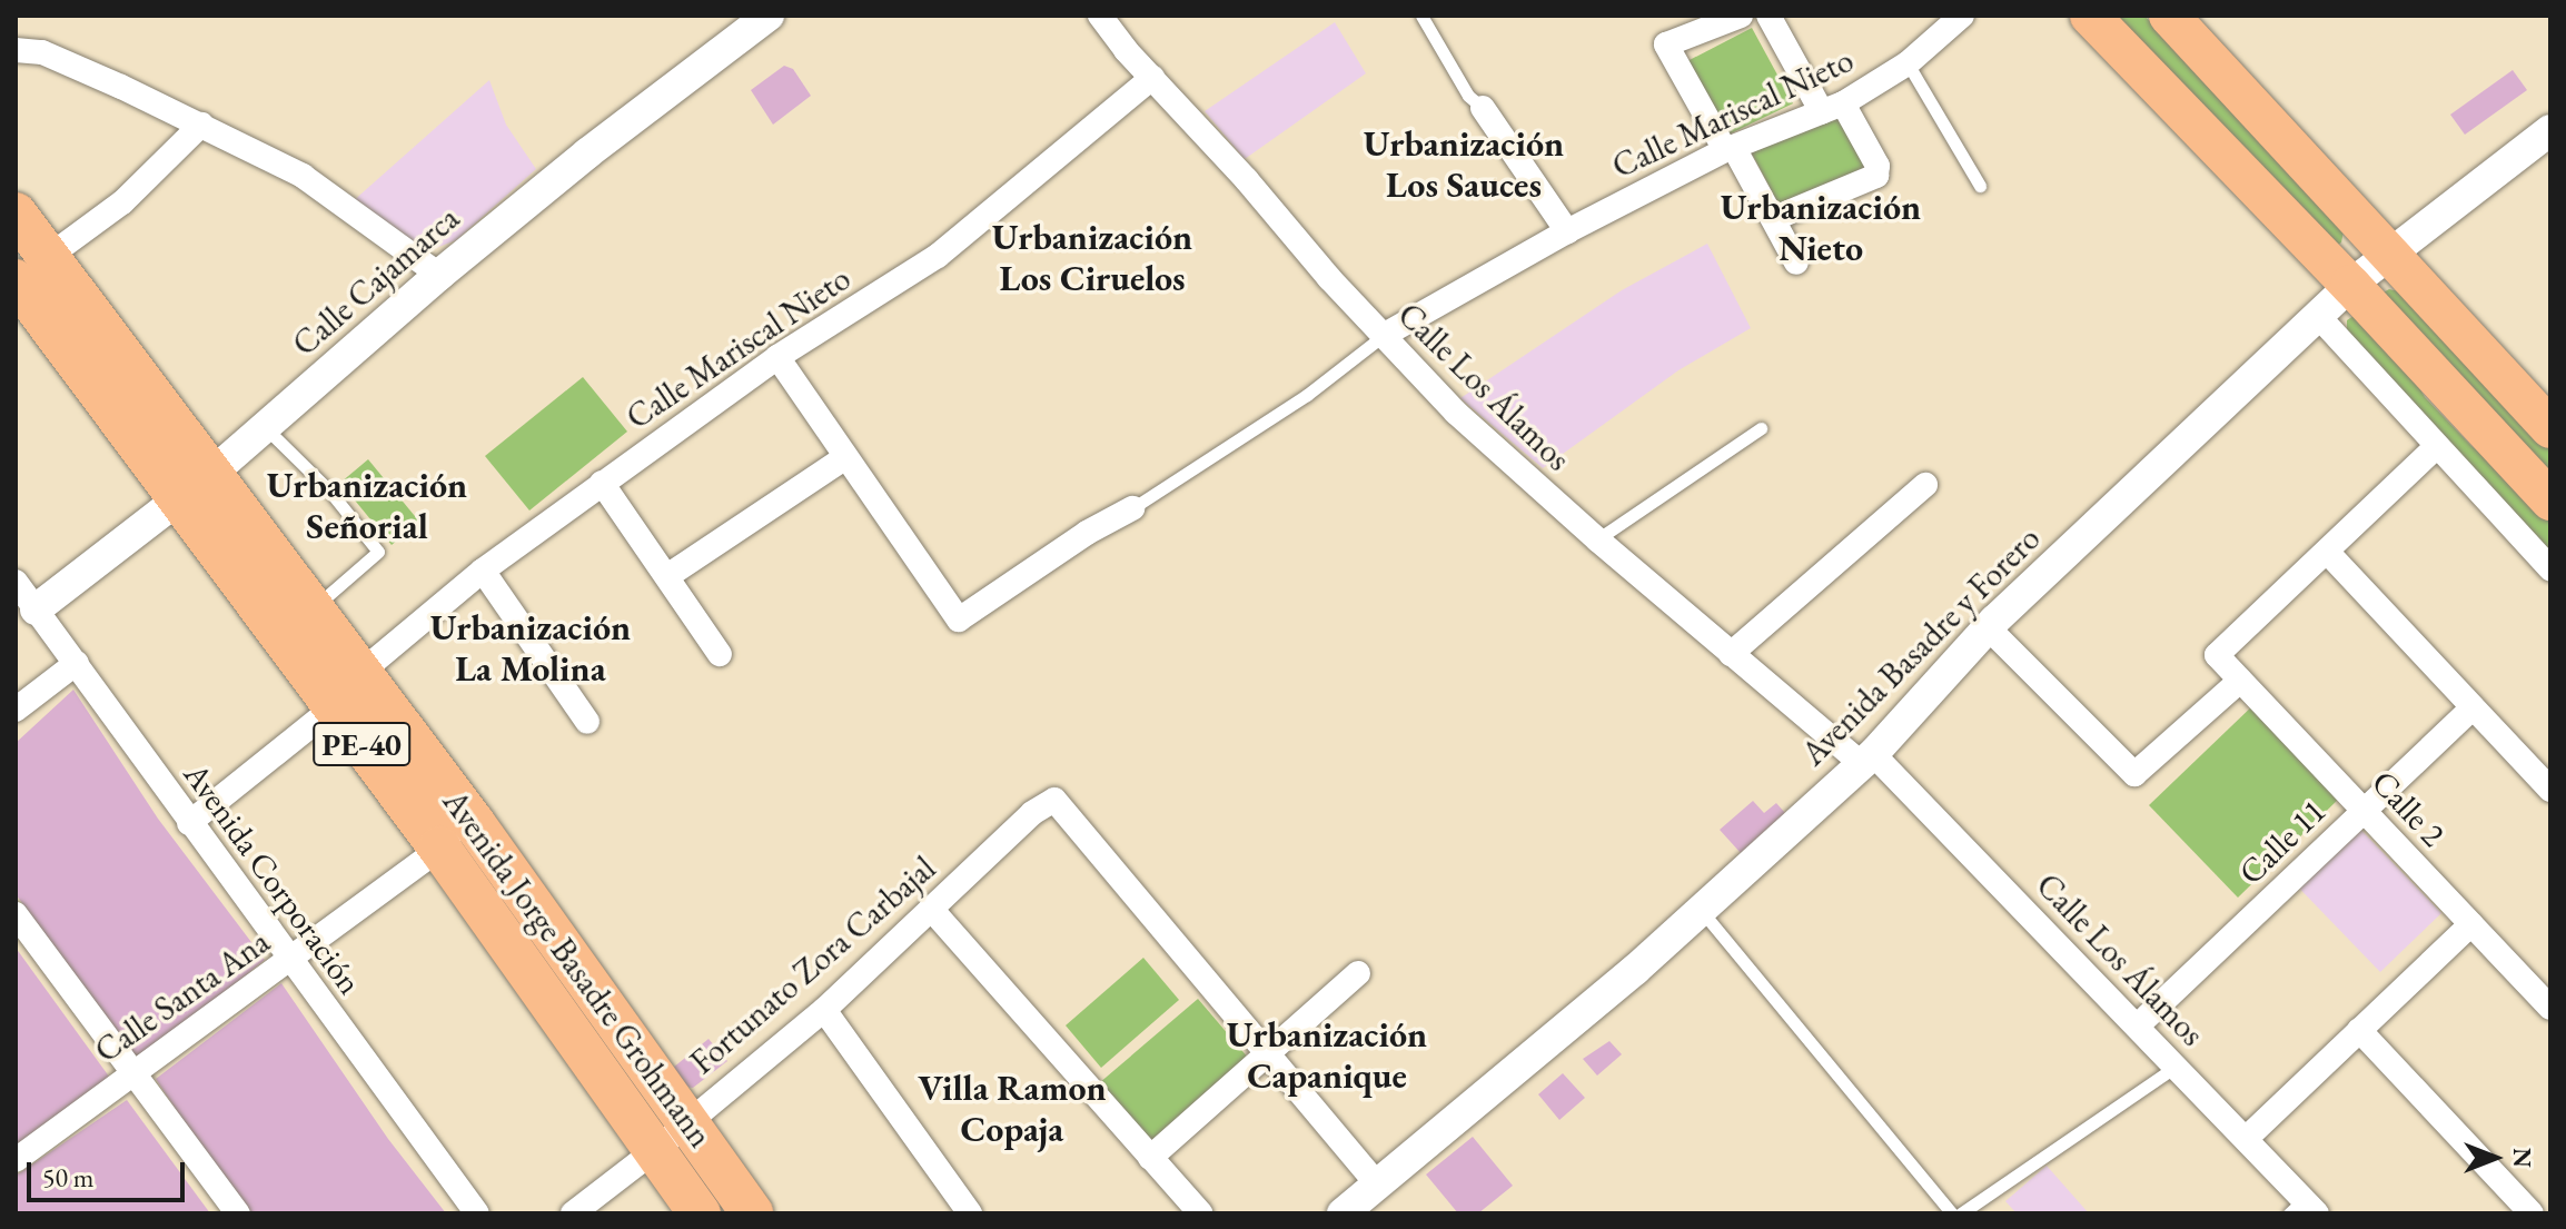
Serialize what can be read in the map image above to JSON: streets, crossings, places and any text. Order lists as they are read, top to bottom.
{
  "streets": {
    "highway": ["PE-40", "Avenida Jorge Basadre Grohmann"],
    "street": [
      "Calle Mariscal Nieto",
      "Calle Cajamarca",
      "Calle Los Álamos",
      "Avenida Basadre y Forero",
      "Calle 2",
      "Calle 11",
      "Avenida Corporación",
      "Fortunato Zora Carbajal",
      "Calle Santa Ana"
    ]
  },
  "crossings": [
    ["Calle Mariscal Nieto", "Calle Los Álamos"],
    ["Calle Mariscal Nieto", "Avenida Corporación"],
    ["Calle Mariscal Nieto", "Avenida Jorge Basadre Grohmann"],
    ["Calle Cajamarca", "Avenida Corporación"],
    ["Calle Cajamarca", "Avenida Jorge Basadre Grohmann"],
    ["Calle Los Álamos", "Avenida Basadre y Forero"],
    ["Calle Los Álamos", "Calle 11"],
    ["Calle 2", "Calle 11"],
    ["Avenida Corporación", "Calle Santa Ana"],
    ["Fortunato Zora Carbajal", "Avenida Jorge Basadre Grohmann"],
    ["Avenida Jorge Basadre Grohmann", "Calle Santa Ana"]
  ],
  "districts": [
    "Urbanización Los Sauces",
    "Urbanización Nieto",
    "Urbanización Los Ciruelos",
    "Urbanización Señorial",
    "Urbanización La Molina",
    "Urbanización Capanique",
    "Villa Ramon Copaja"
  ],
  "scale_bar": "50 m",
  "north": "right"
}
